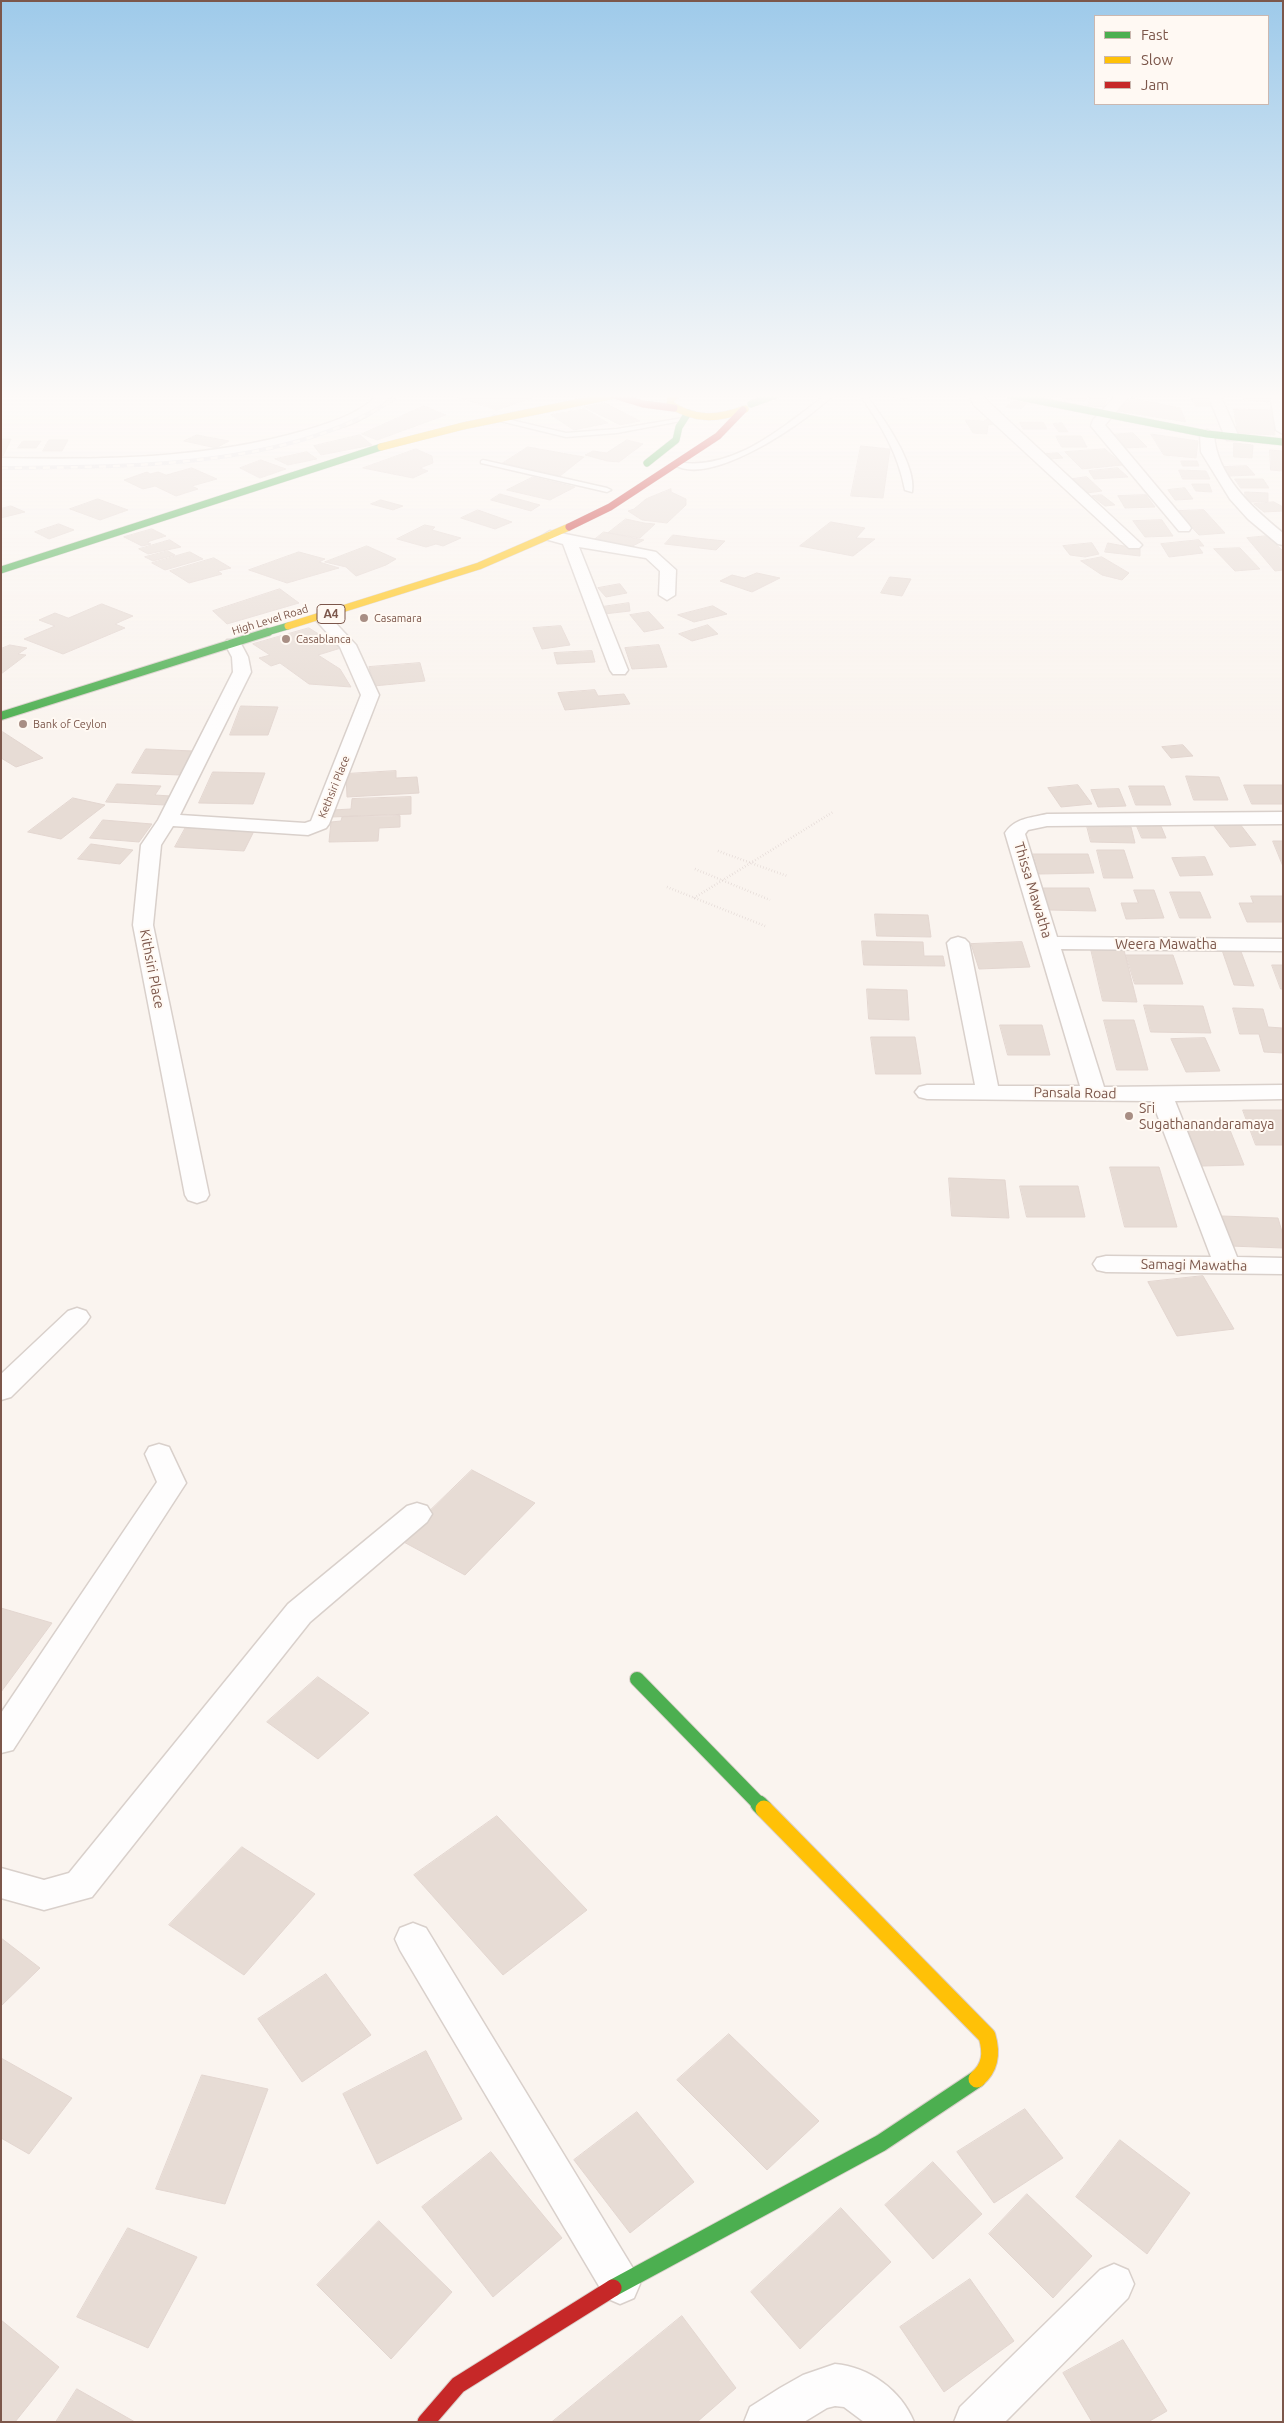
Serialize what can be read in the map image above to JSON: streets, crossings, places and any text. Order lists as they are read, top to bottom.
{
  "streets": {
    "main road": ["A4", "High Level Road"],
    "street": [
      "Kethsiri Place",
      "Thissa Mawatha",
      "Weera Mawatha",
      "Kithsiri Place",
      "Pansala Road",
      "Samagi Mawatha"
    ]
  },
  "crossings": [
    ["High Level Road", "Kethsiri Place"],
    ["High Level Road", "Kithsiri Place"],
    ["Kethsiri Place", "Kithsiri Place"],
    ["Thissa Mawatha", "Weera Mawatha"],
    ["Thissa Mawatha", "Pansala Road"]
  ],
  "places": [
    "Casamara",
    "Casablanca",
    "Bank of Ceylon",
    "Sri Sugathanandaramaya"
  ],
  "legend": ["Fast", "Slow", "Jam"]
}
